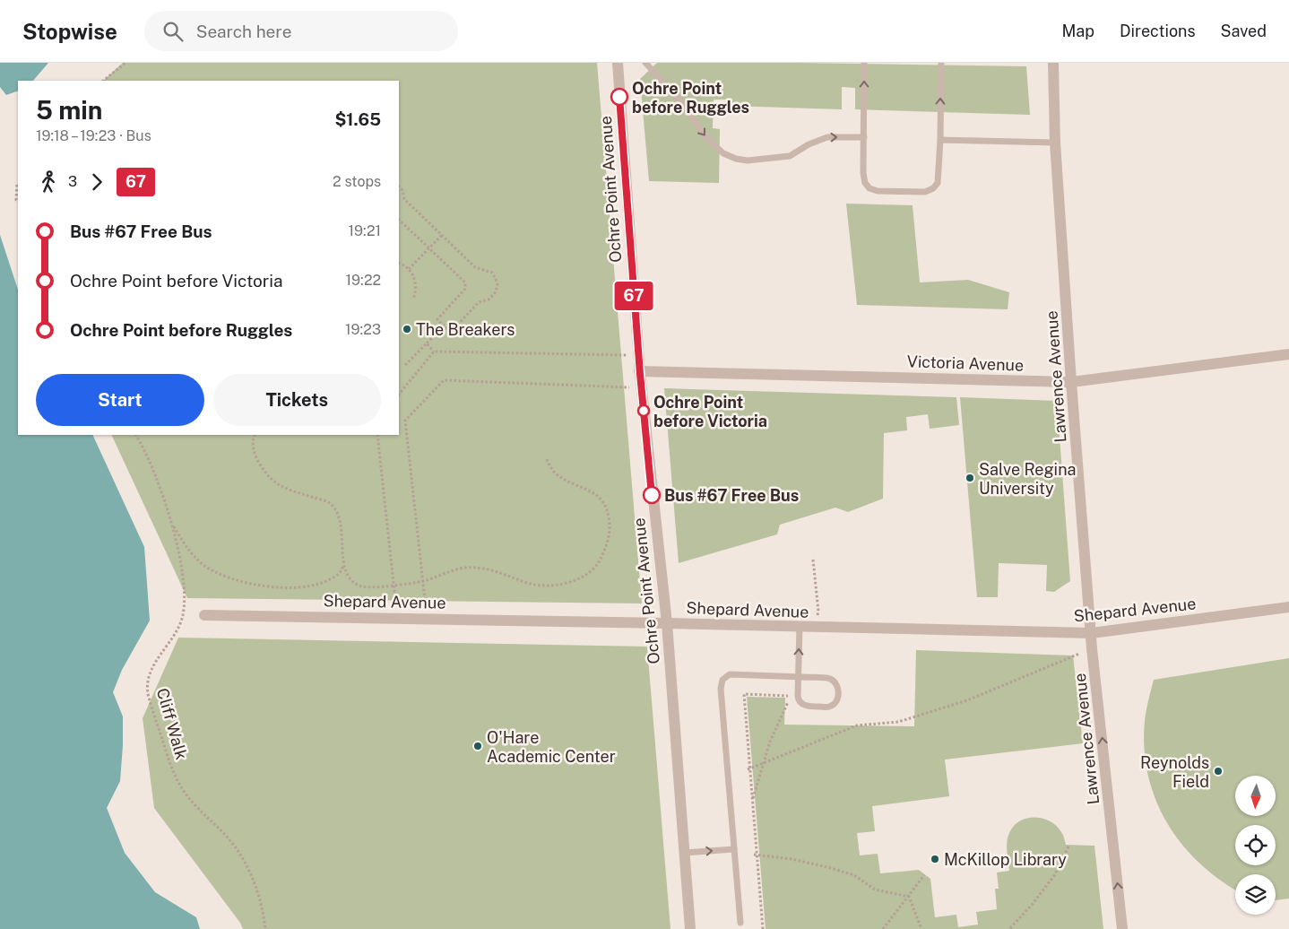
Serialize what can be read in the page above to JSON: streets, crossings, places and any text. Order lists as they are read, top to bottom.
{
  "streets": {
    "street": [
      "Ochre Point Avenue",
      "Victoria Avenue",
      "Lawrence Avenue",
      "Shepard Avenue"
    ],
    "path": ["Cliff Walk"]
  },
  "crossings": [
    ["Ochre Point Avenue", "Victoria Avenue"],
    ["Ochre Point Avenue", "Shepard Avenue"],
    ["Victoria Avenue", "Lawrence Avenue"],
    ["Lawrence Avenue", "Shepard Avenue"]
  ],
  "places": [
    "Ochre Point before Ruggles",
    "The Breakers",
    "Ochre Point before Victoria",
    "Salve Regina University",
    "Bus #67 Free Bus",
    "O'Hare Academic Center",
    "Reynolds Field",
    "McKillop Library"
  ],
  "lines": ["bus line 67"],
  "north": "bottom",
  "page": {
    "header": "Stopwise",
    "search": "Search here",
    "nav": ["Map", "Directions", "Saved"],
    "on_map": "67",
    "heading": ["5 min", "19:18 – 19:23 · Bus", "$1.65"],
    "legs": ["3", "67", "2 stops"],
    "list": [
      {
        "name": "Bus #67 Free Bus",
        "value": "19:21"
      },
      {
        "name": "Ochre Point before Victoria",
        "value": "19:22"
      },
      {
        "name": "Ochre Point before Ruggles",
        "value": "19:23"
      }
    ],
    "buttons": ["Start", "Tickets"]
  }
}
